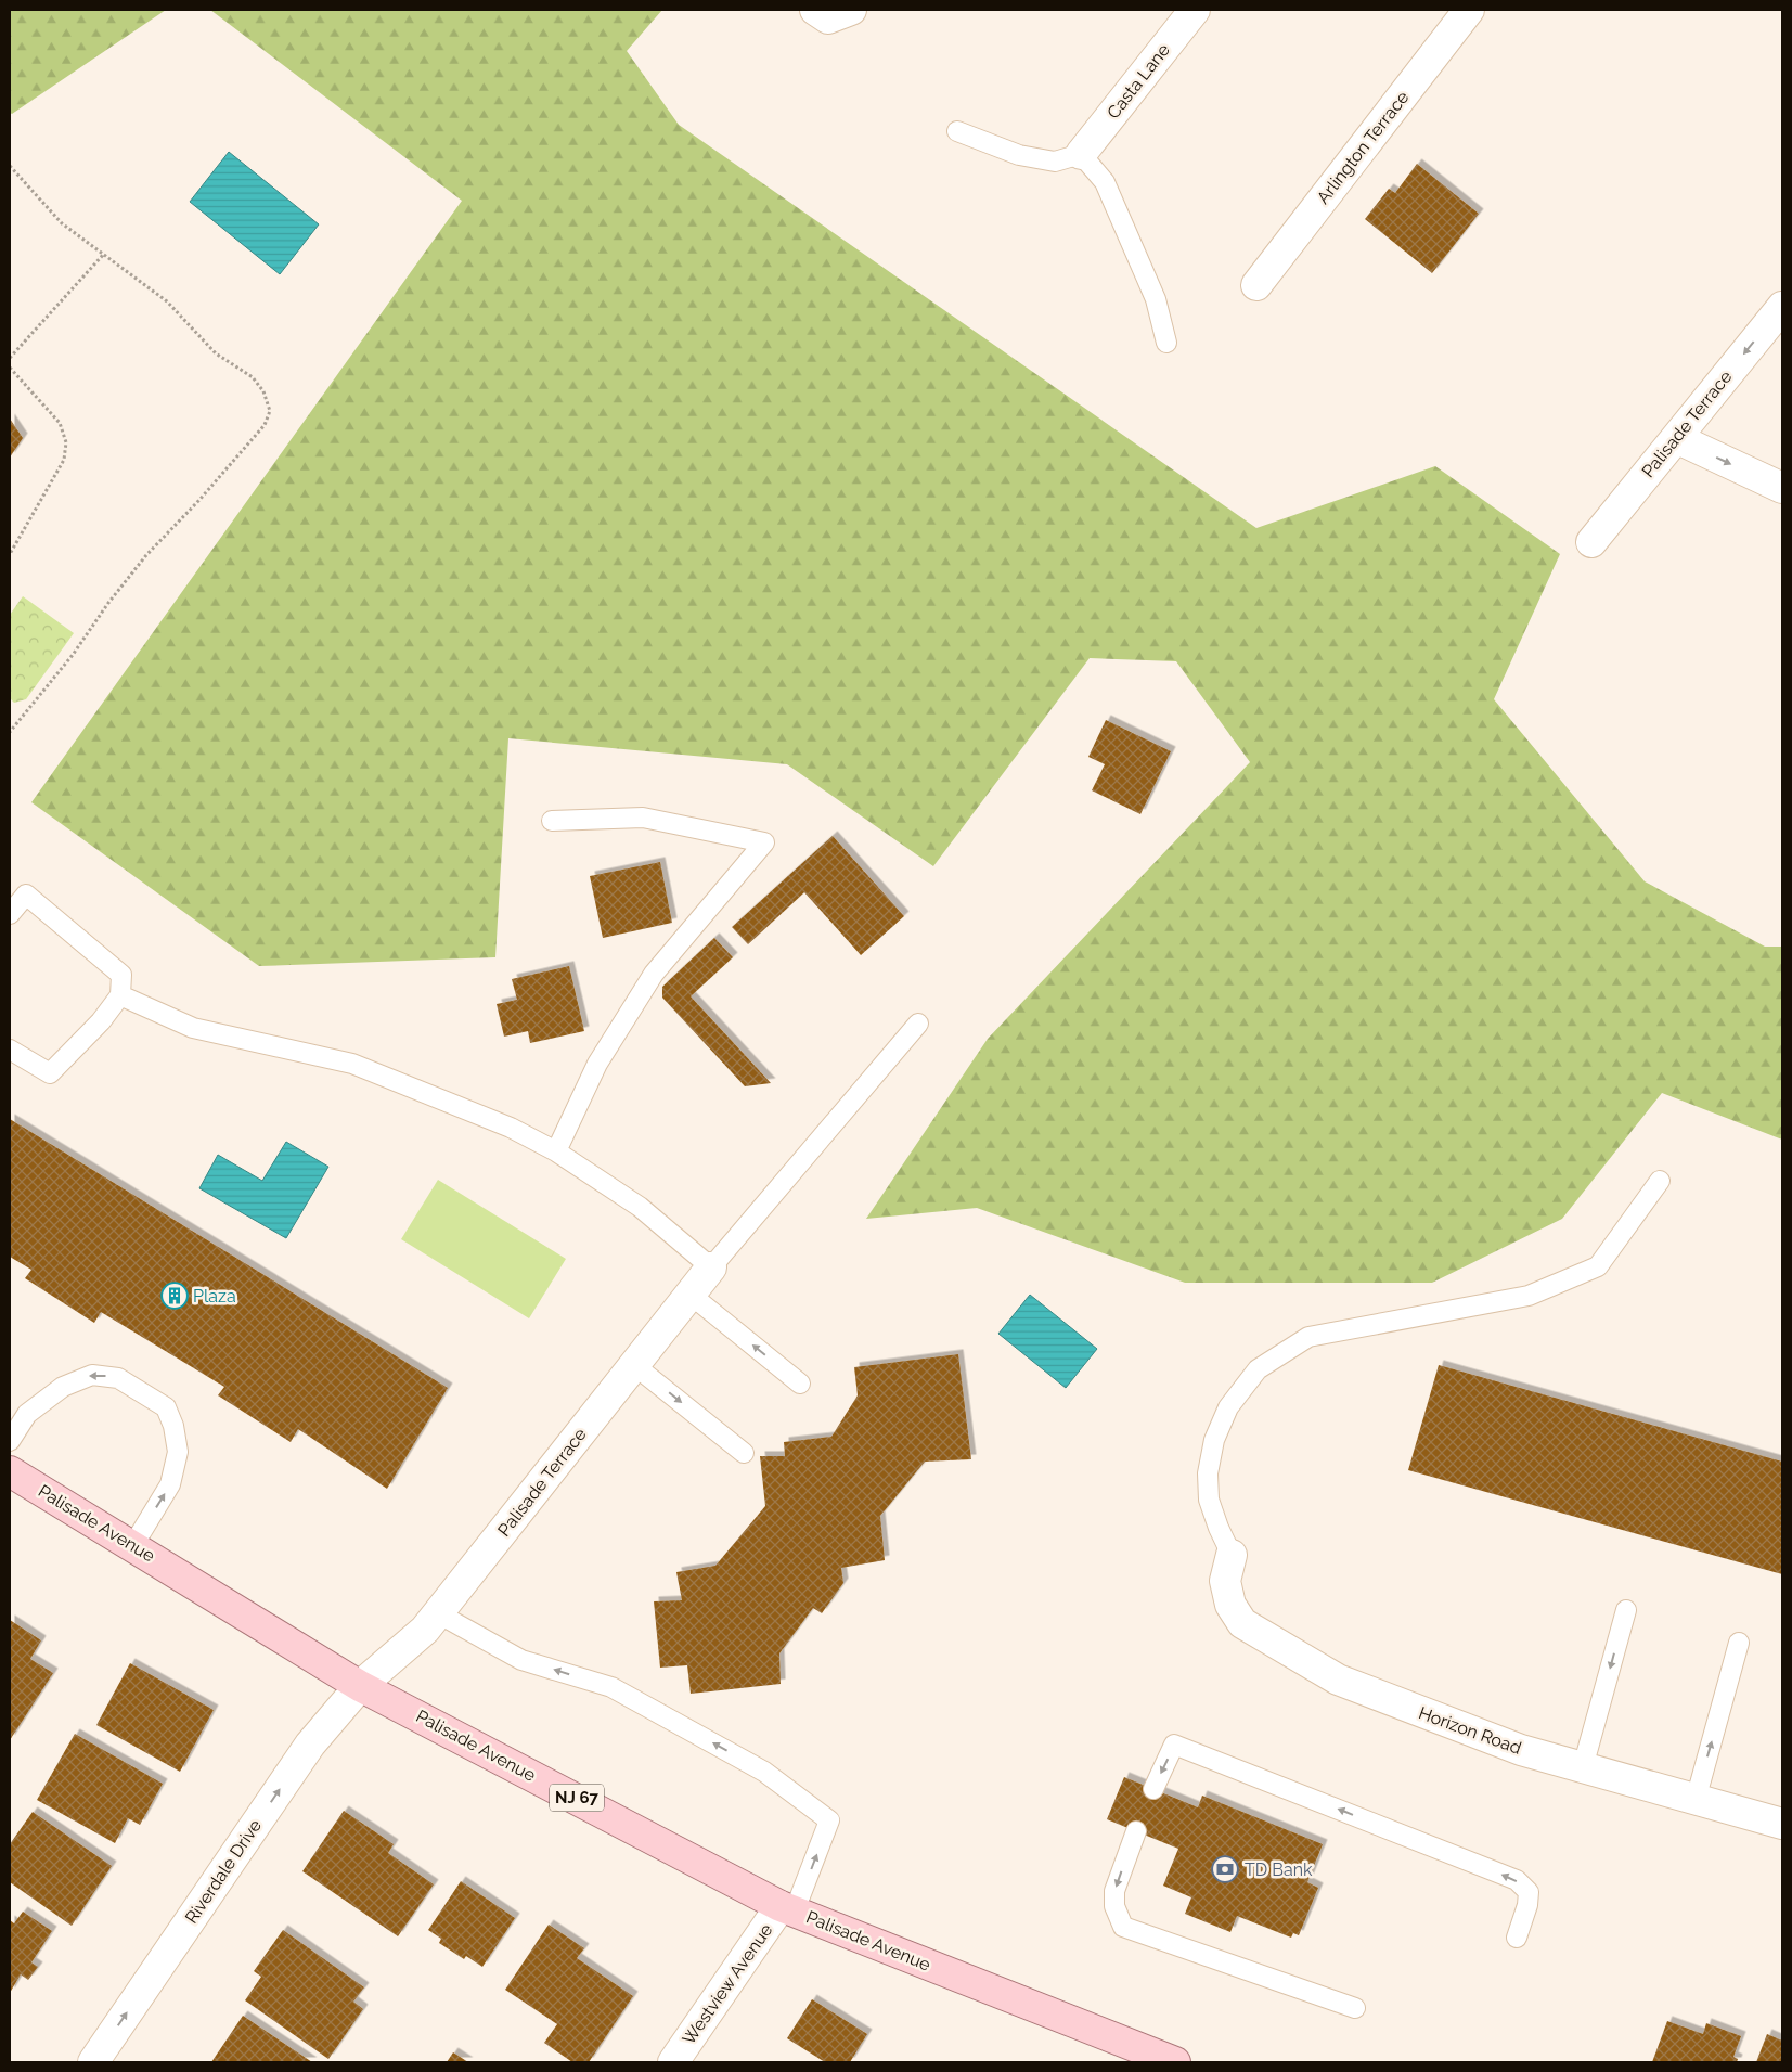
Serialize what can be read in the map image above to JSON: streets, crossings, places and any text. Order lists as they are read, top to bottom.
{
  "streets": {
    "main road": ["Palisade Avenue", "NJ 67"],
    "street": [
      "Casta Lane",
      "Arlington Terrace",
      "Palisade Terrace",
      "Horizon Road",
      "Riverdale Drive",
      "Westview Avenue"
    ]
  },
  "crossings": [
    ["Palisade Terrace", "Palisade Avenue"],
    ["Palisade Terrace", "Riverdale Drive"],
    ["Palisade Avenue", "Riverdale Drive"],
    ["Palisade Avenue", "Westview Avenue"]
  ],
  "one_way": ["Riverdale Drive"],
  "places": {
    "building": ["Plaza"],
    "bank": ["TD Bank"]
  }
}
